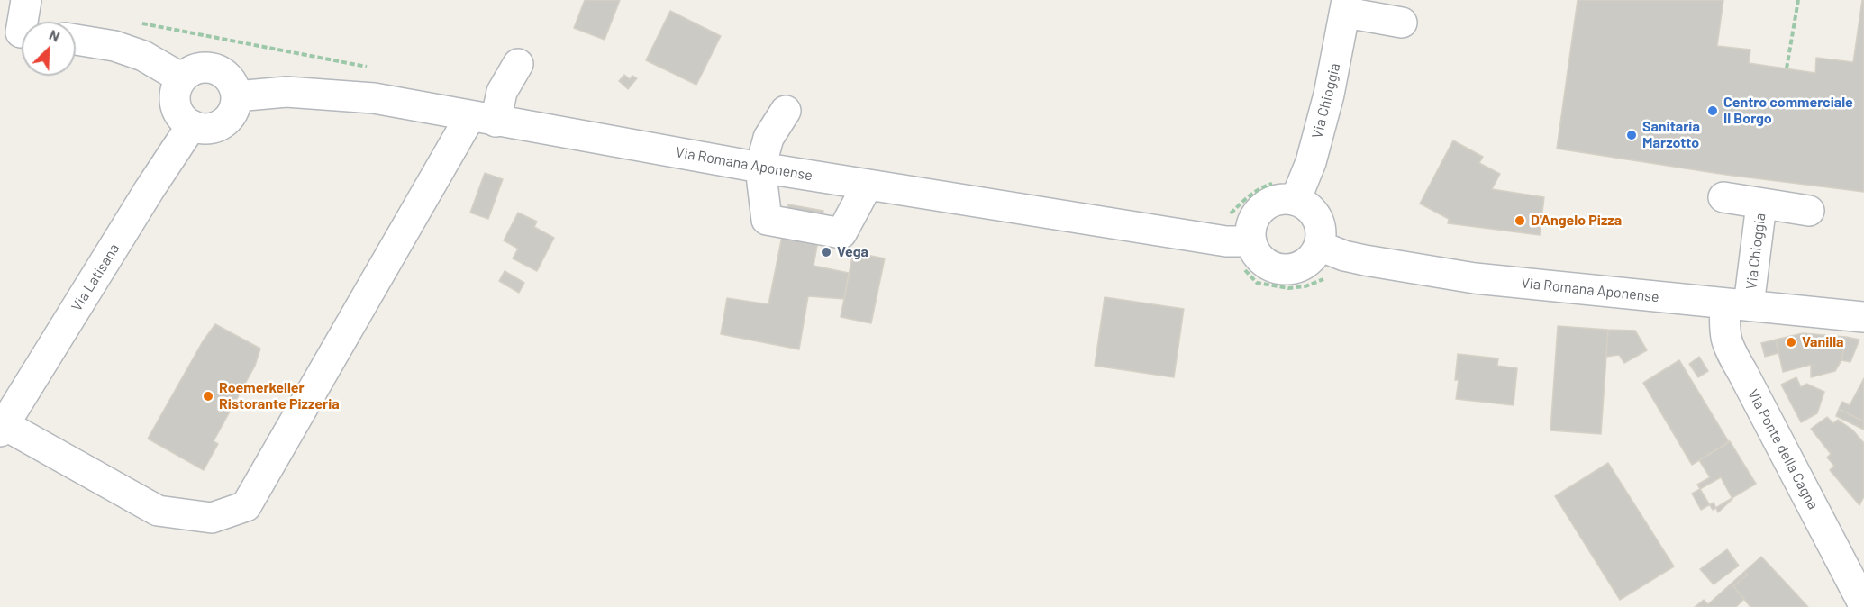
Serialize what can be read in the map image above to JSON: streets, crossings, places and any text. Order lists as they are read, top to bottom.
{
  "streets": {
    "street": [
      "Via Chioggia",
      "Via Romana Aponense",
      "Via Latisana",
      "Via Ponte della Cagna"
    ]
  },
  "crossings": [
    ["Via Chioggia", "Via Romana Aponense"],
    ["Via Chioggia", "Via Ponte della Cagna"],
    ["Via Romana Aponense", "Via Latisana"],
    ["Via Romana Aponense", "Via Ponte della Cagna"]
  ],
  "places": [
    "Centro commerciale Il Borgo",
    "Sanitaria Marzotto",
    "D'Angelo Pizza",
    "Vega",
    "Vanilla",
    "Roemerkeller Ristorante Pizzeria"
  ],
  "north": "top right"
}
